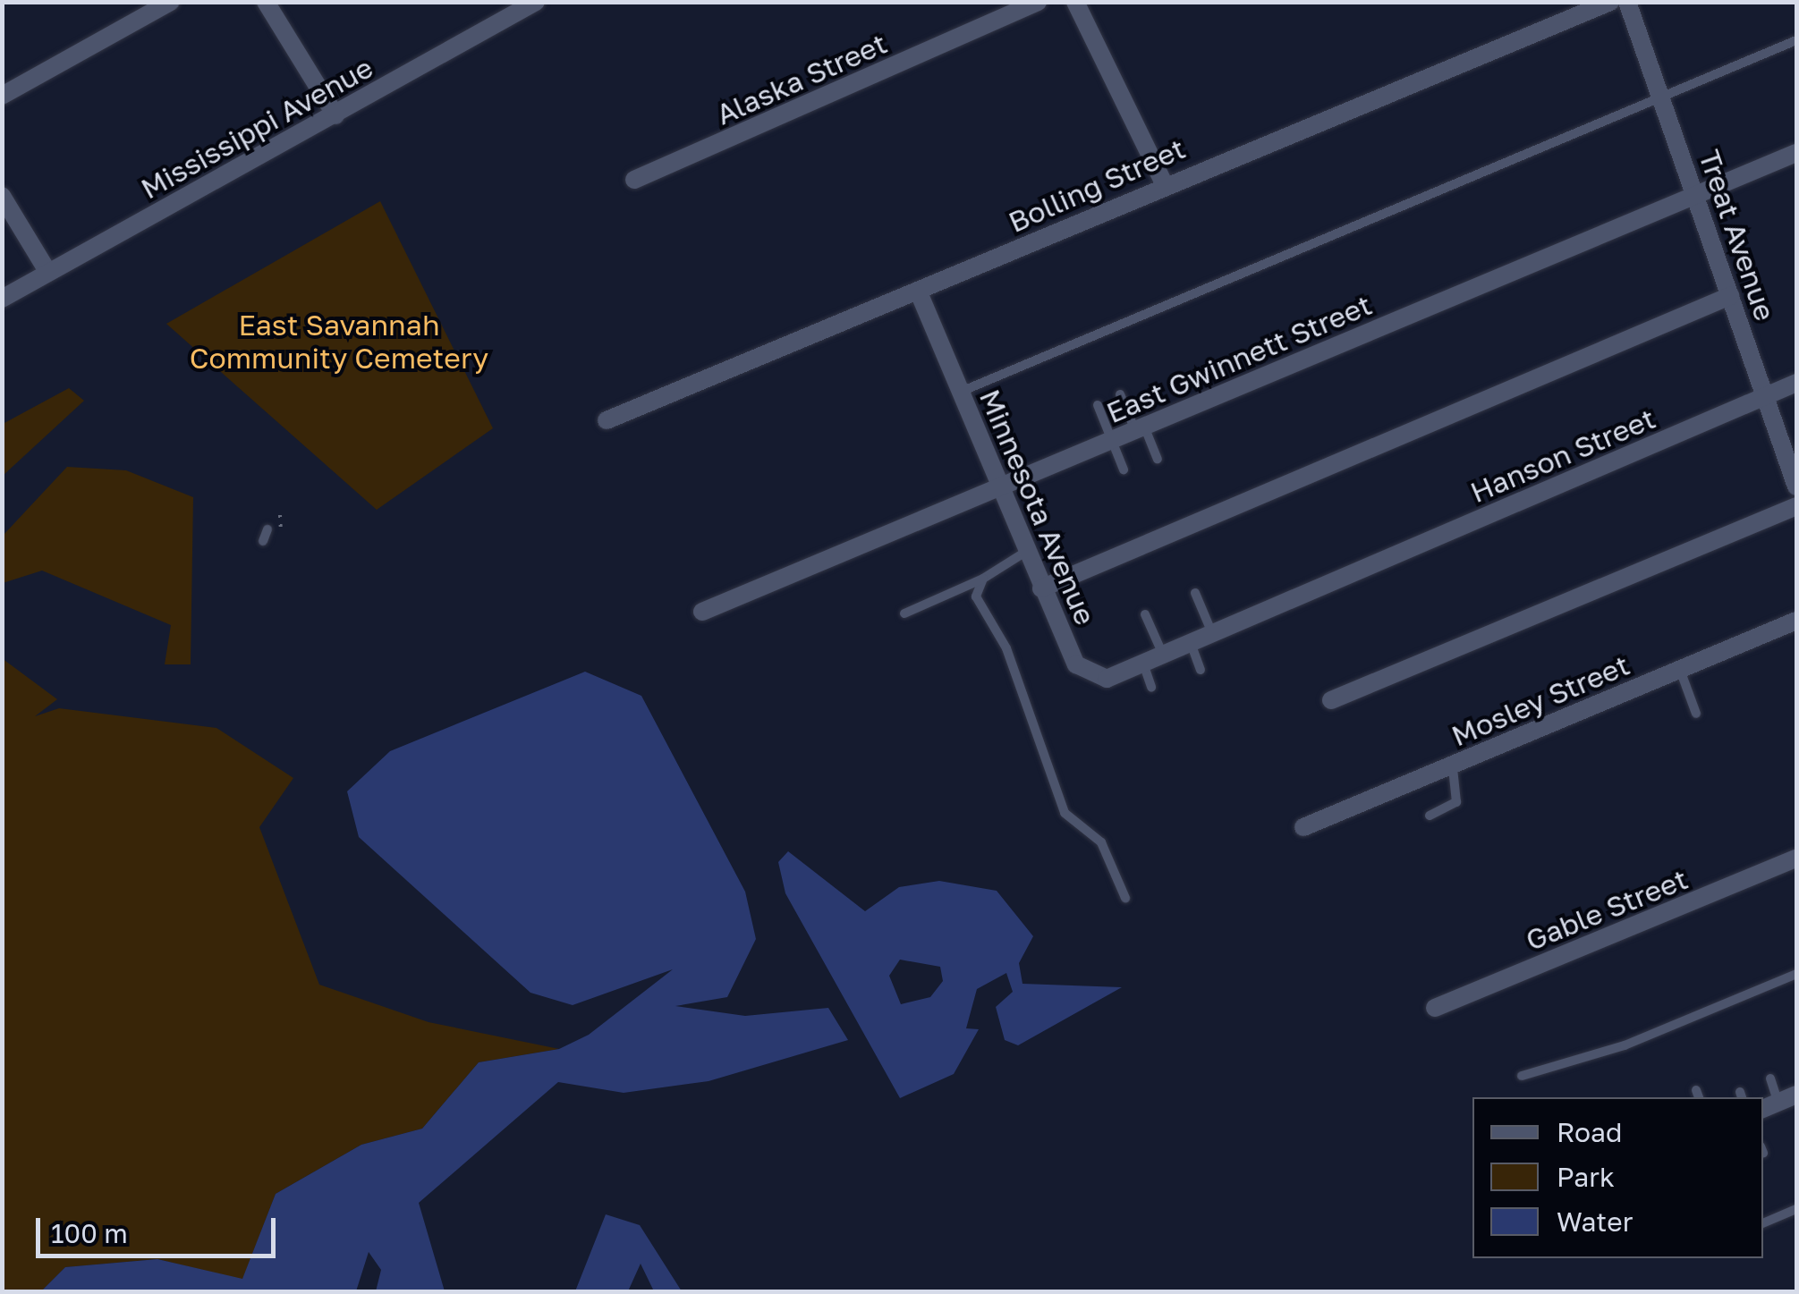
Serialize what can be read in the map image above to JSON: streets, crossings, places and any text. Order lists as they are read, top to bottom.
{
  "streets": {
    "street": [
      "Alaska Street",
      "Mississippi Avenue",
      "Bolling Street",
      "Treat Avenue",
      "East Gwinnett Street",
      "Hanson Street",
      "Minnesota Avenue",
      "Mosley Street",
      "Gable Street"
    ]
  },
  "crossings": [
    ["Bolling Street", "Minnesota Avenue"],
    ["Treat Avenue", "East Gwinnett Street"],
    ["Treat Avenue", "Hanson Street"],
    ["East Gwinnett Street", "Minnesota Avenue"],
    ["Hanson Street", "Minnesota Avenue"]
  ],
  "parks": ["East Savannah Community Cemetery"],
  "legend": ["Road", "Park", "Water"],
  "scale_bar": "100 m"
}
